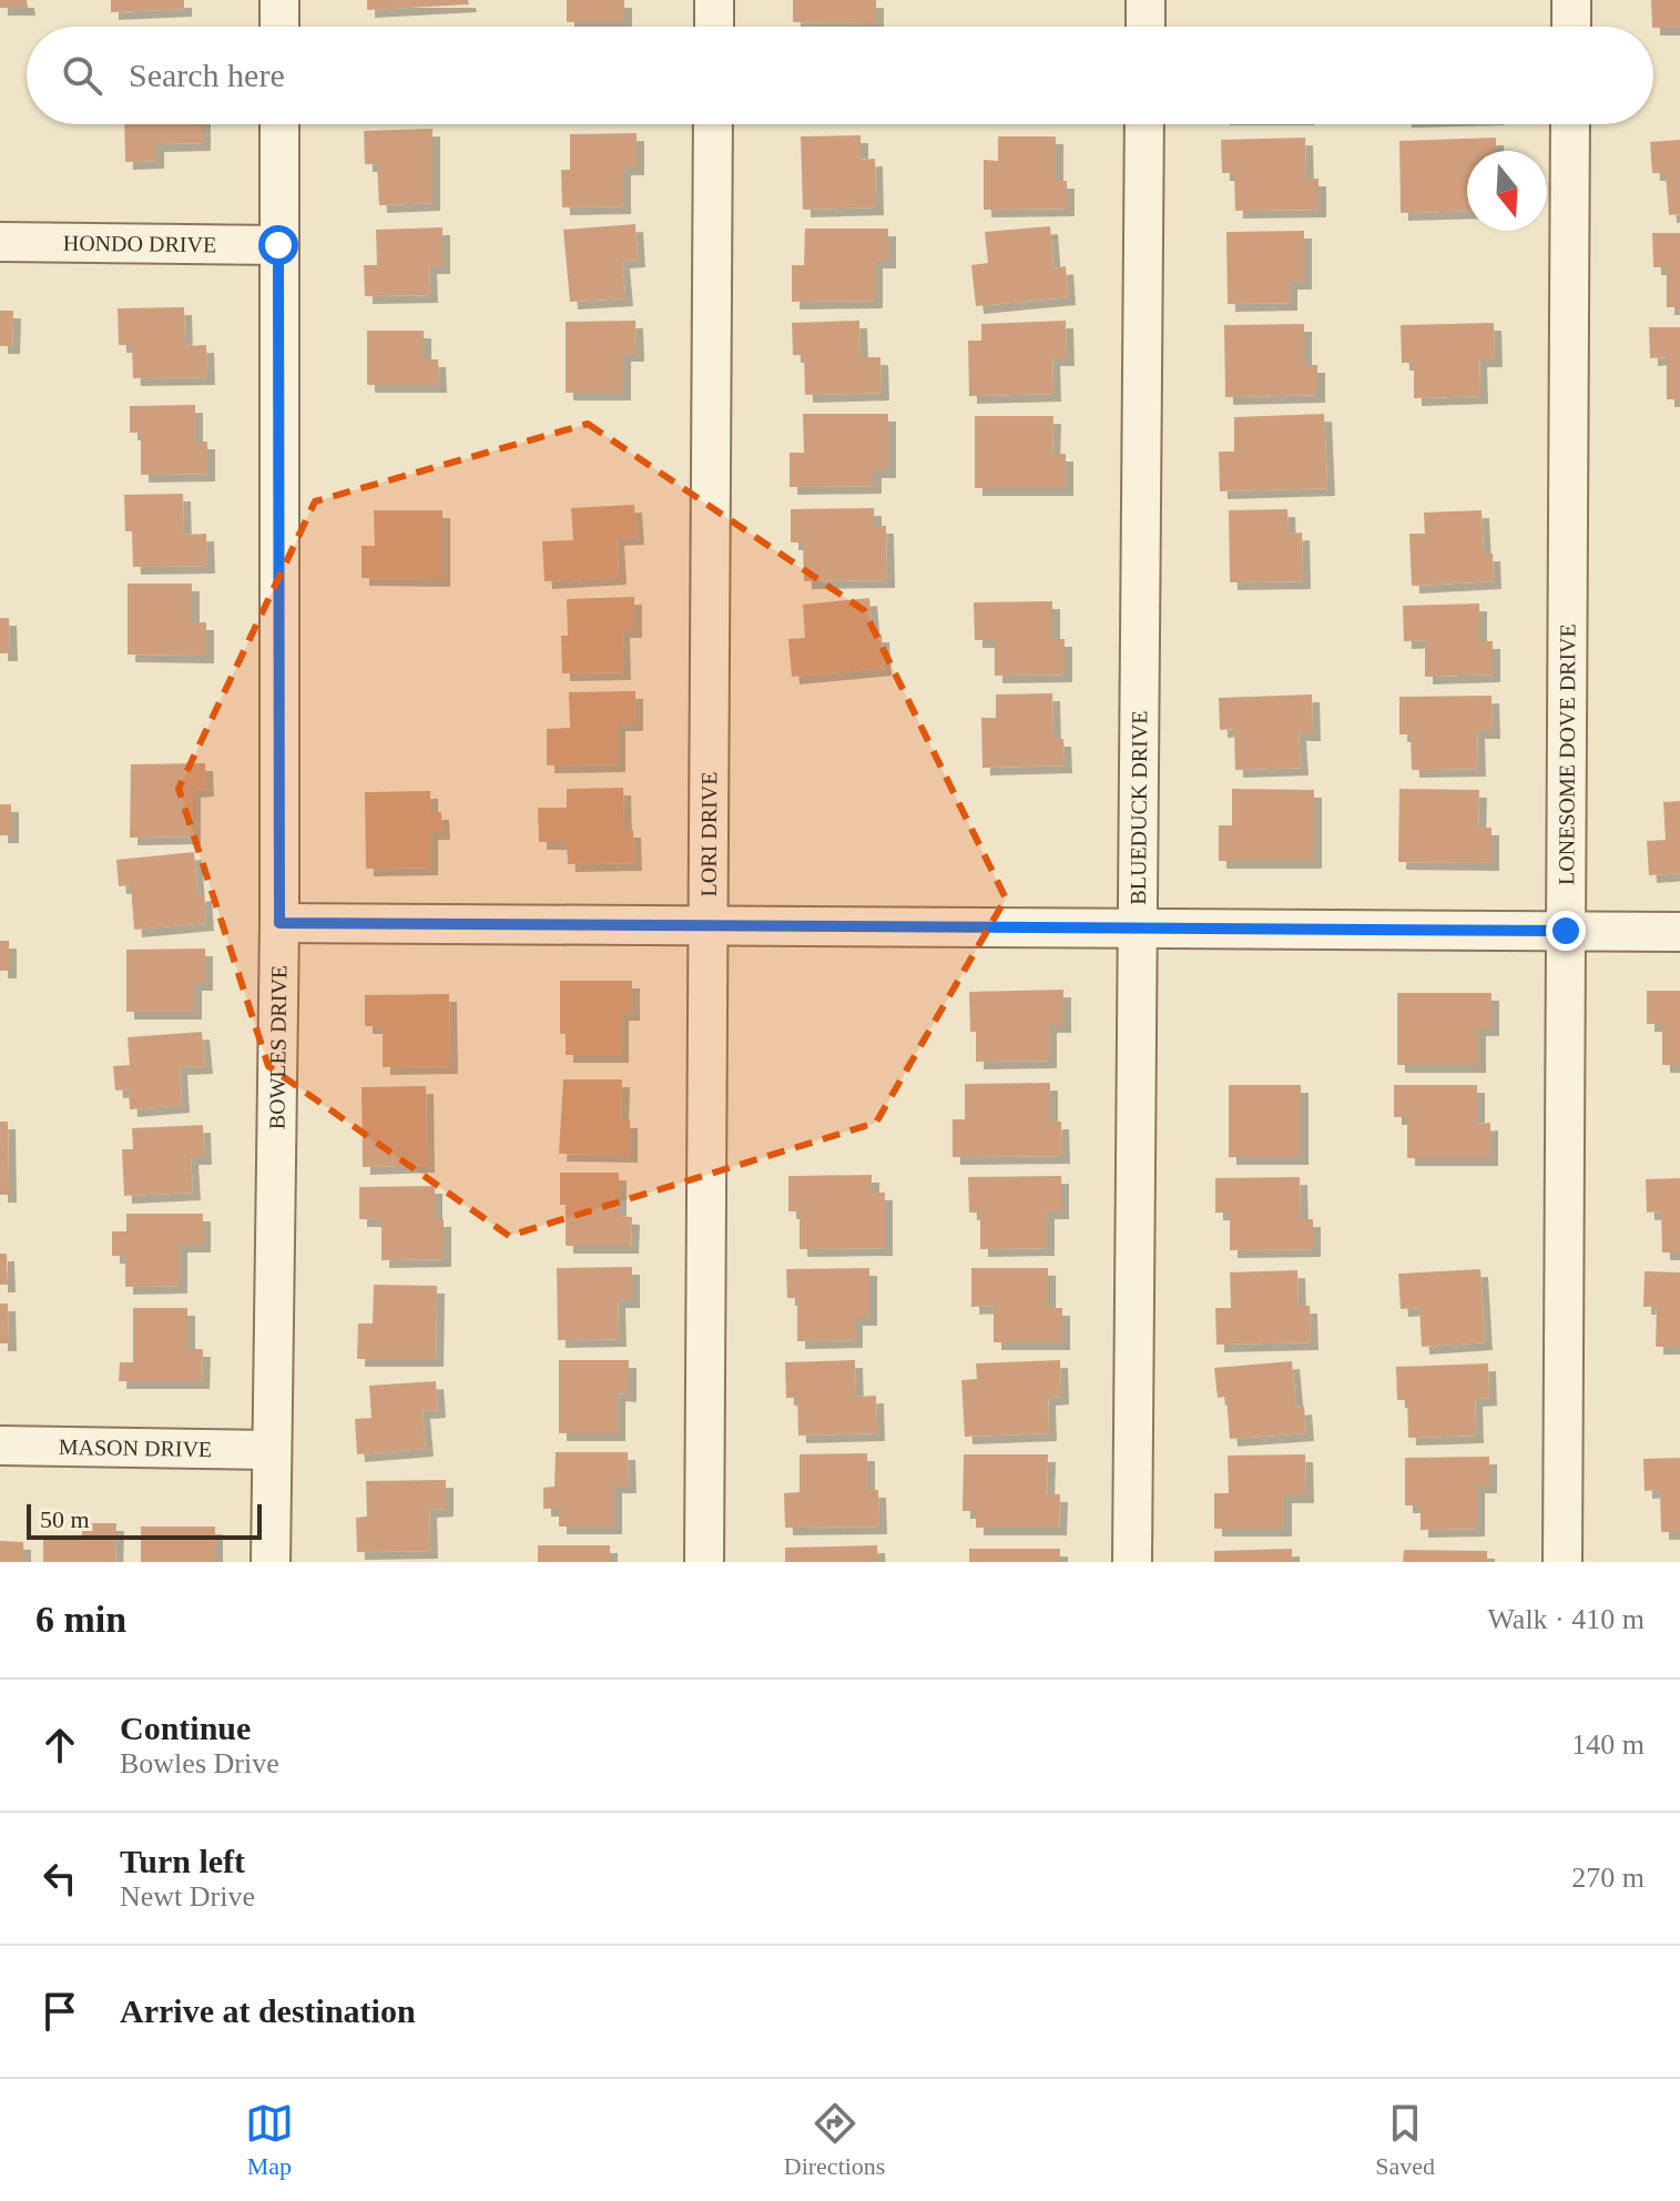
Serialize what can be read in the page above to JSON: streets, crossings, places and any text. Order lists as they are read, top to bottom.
{
  "streets": {
    "street": [
      "HONDO DRIVE",
      "LONESOME DOVE DRIVE",
      "BLUEDUCK DRIVE",
      "LORI DRIVE",
      "BOWLES DRIVE",
      "MASON DRIVE"
    ]
  },
  "crossings": [
    ["HONDO DRIVE", "BOWLES DRIVE"],
    ["BOWLES DRIVE", "MASON DRIVE"]
  ],
  "scale_bar": "50 m",
  "north": "bottom",
  "page": {
    "search": "Search here",
    "scale": "50 m",
    "heading": ["6 min", "Walk · 410 m"],
    "list": [
      ["Continue", "Bowles Drive", "140 m"],
      ["Turn left", "Newt Drive", "270 m"],
      "Arrive at destination"
    ],
    "nav": ["Map", "Directions", "Saved"]
  }
}
